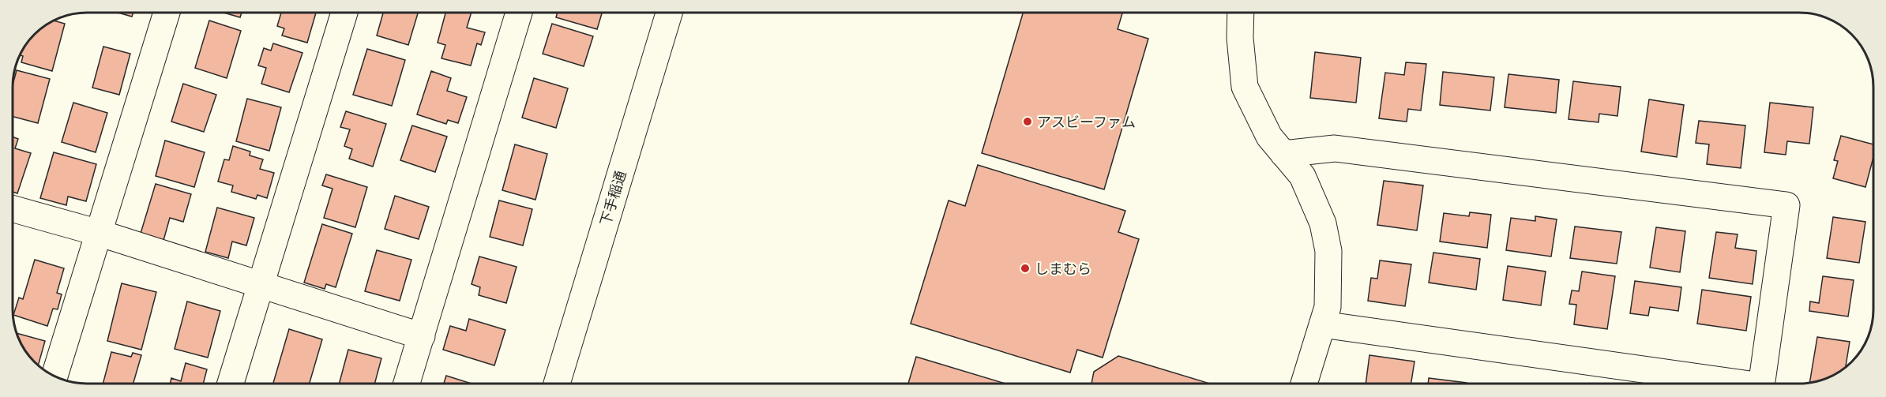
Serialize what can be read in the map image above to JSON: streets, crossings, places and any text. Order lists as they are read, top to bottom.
{
  "streets": {
    "street": ["下手稲通"]
  },
  "places": ["アスビーファム", "しまむら"]
}
